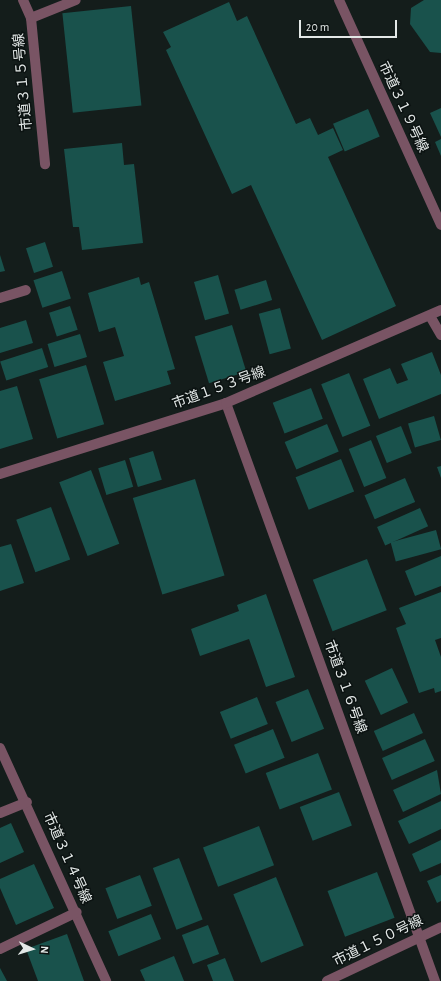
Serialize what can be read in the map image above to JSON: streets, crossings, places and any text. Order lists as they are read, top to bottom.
{
  "streets": {
    "street": [
      "市道３１５号線",
      "市道３１９号線",
      "市道１５３号線",
      "市道３１６号線",
      "市道３１４号線",
      "市道１５０号線"
    ]
  },
  "crossings": [
    ["市道１５３号線", "市道３１６号線"],
    ["市道３１６号線", "市道１５０号線"]
  ],
  "scale_bar": "20 m",
  "north": "right"
}
